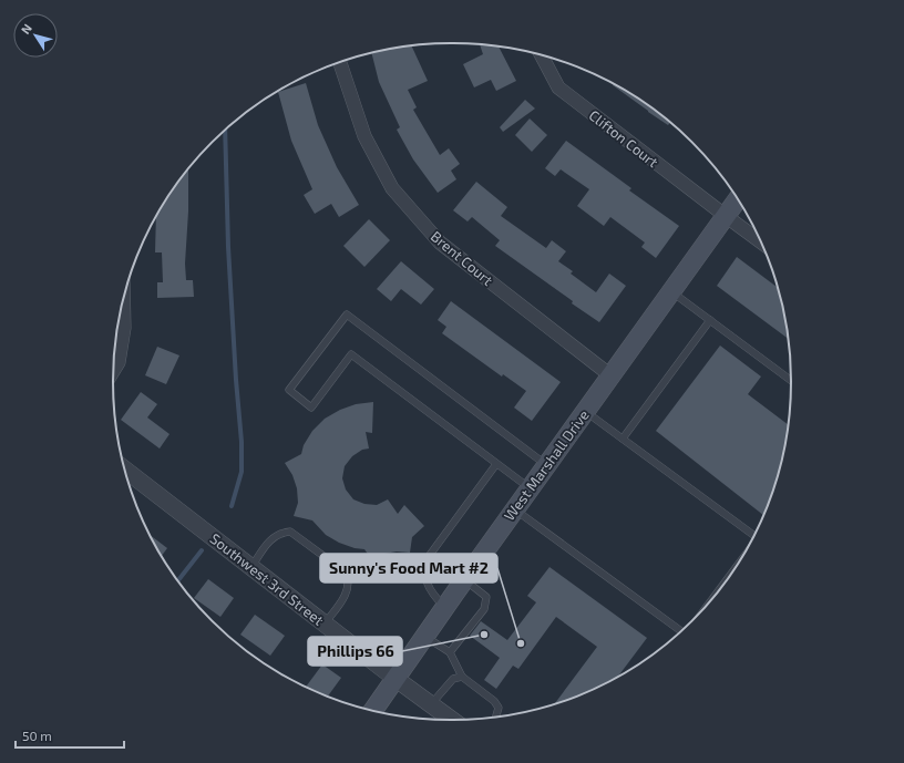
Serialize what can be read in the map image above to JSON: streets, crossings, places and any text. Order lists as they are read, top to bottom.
{
  "streets": {
    "main road": ["West Marshall Drive"],
    "street": ["Clifton Court", "Brent Court", "Southwest 3rd Street"]
  },
  "crossings": [
    ["Clifton Court", "West Marshall Drive"],
    ["Brent Court", "West Marshall Drive"],
    ["West Marshall Drive", "Southwest 3rd Street"]
  ],
  "places": ["Phillips 66", "Sunny's Food Mart #2"],
  "scale_bar": "50 m",
  "north": "top left"
}
